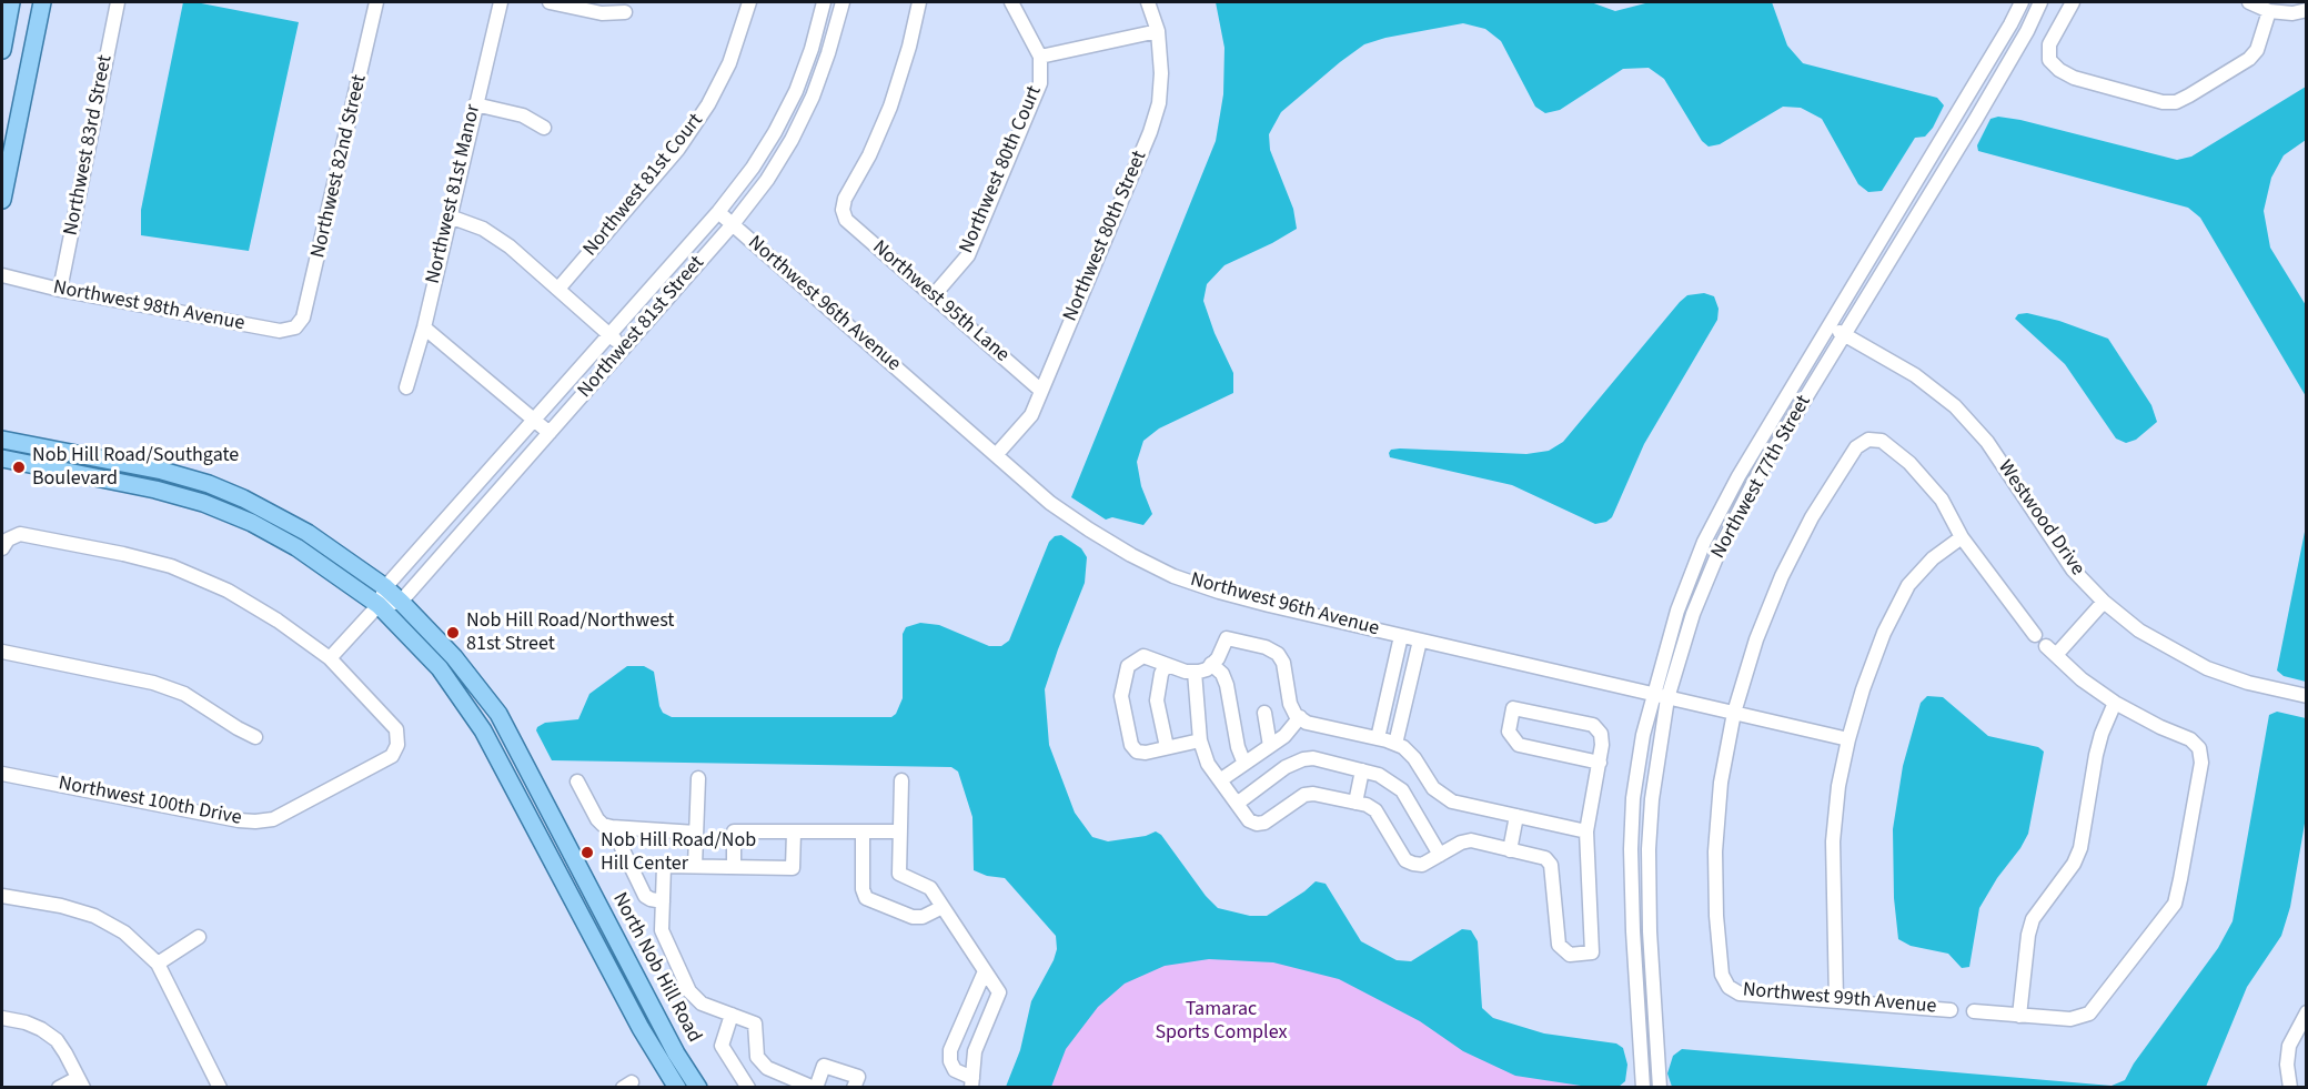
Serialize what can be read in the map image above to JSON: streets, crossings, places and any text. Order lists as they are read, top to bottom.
{
  "streets": {
    "main road": ["North Nob Hill Road"],
    "street": [
      "Northwest 83rd Street",
      "Northwest 82nd Street",
      "Northwest 80th Court",
      "Northwest 81st Court",
      "Northwest 81st Manor",
      "Northwest 80th Street",
      "Northwest 95th Lane",
      "Northwest 96th Avenue",
      "Northwest 98th Avenue",
      "Northwest 81st Street",
      "Northwest 77th Street",
      "Westwood Drive",
      "Northwest 100th Drive",
      "Northwest 99th Avenue"
    ]
  },
  "crossings": [
    ["Northwest 83rd Street", "Northwest 98th Avenue"],
    ["Northwest 82nd Street", "Northwest 98th Avenue"],
    ["Northwest 80th Court", "Northwest 95th Lane"],
    ["Northwest 80th Street", "Northwest 95th Lane"],
    ["Northwest 80th Street", "Northwest 96th Avenue"],
    ["Northwest 96th Avenue", "Northwest 81st Street"],
    ["Northwest 96th Avenue", "Northwest 77th Street"],
    ["Northwest 96th Avenue", "Northwest 99th Avenue"],
    ["Northwest 81st Street", "Northwest 100th Drive"],
    ["Northwest 81st Street", "North Nob Hill Road"],
    ["Northwest 77th Street", "Westwood Drive"]
  ],
  "parks": ["Tamarac Sports Complex"],
  "places": ["Nob Hill Road/Southgate Boulevard", "Nob Hill Road/Northwest 81st Street", "Nob Hill Road/Nob Hill Center"]
}
